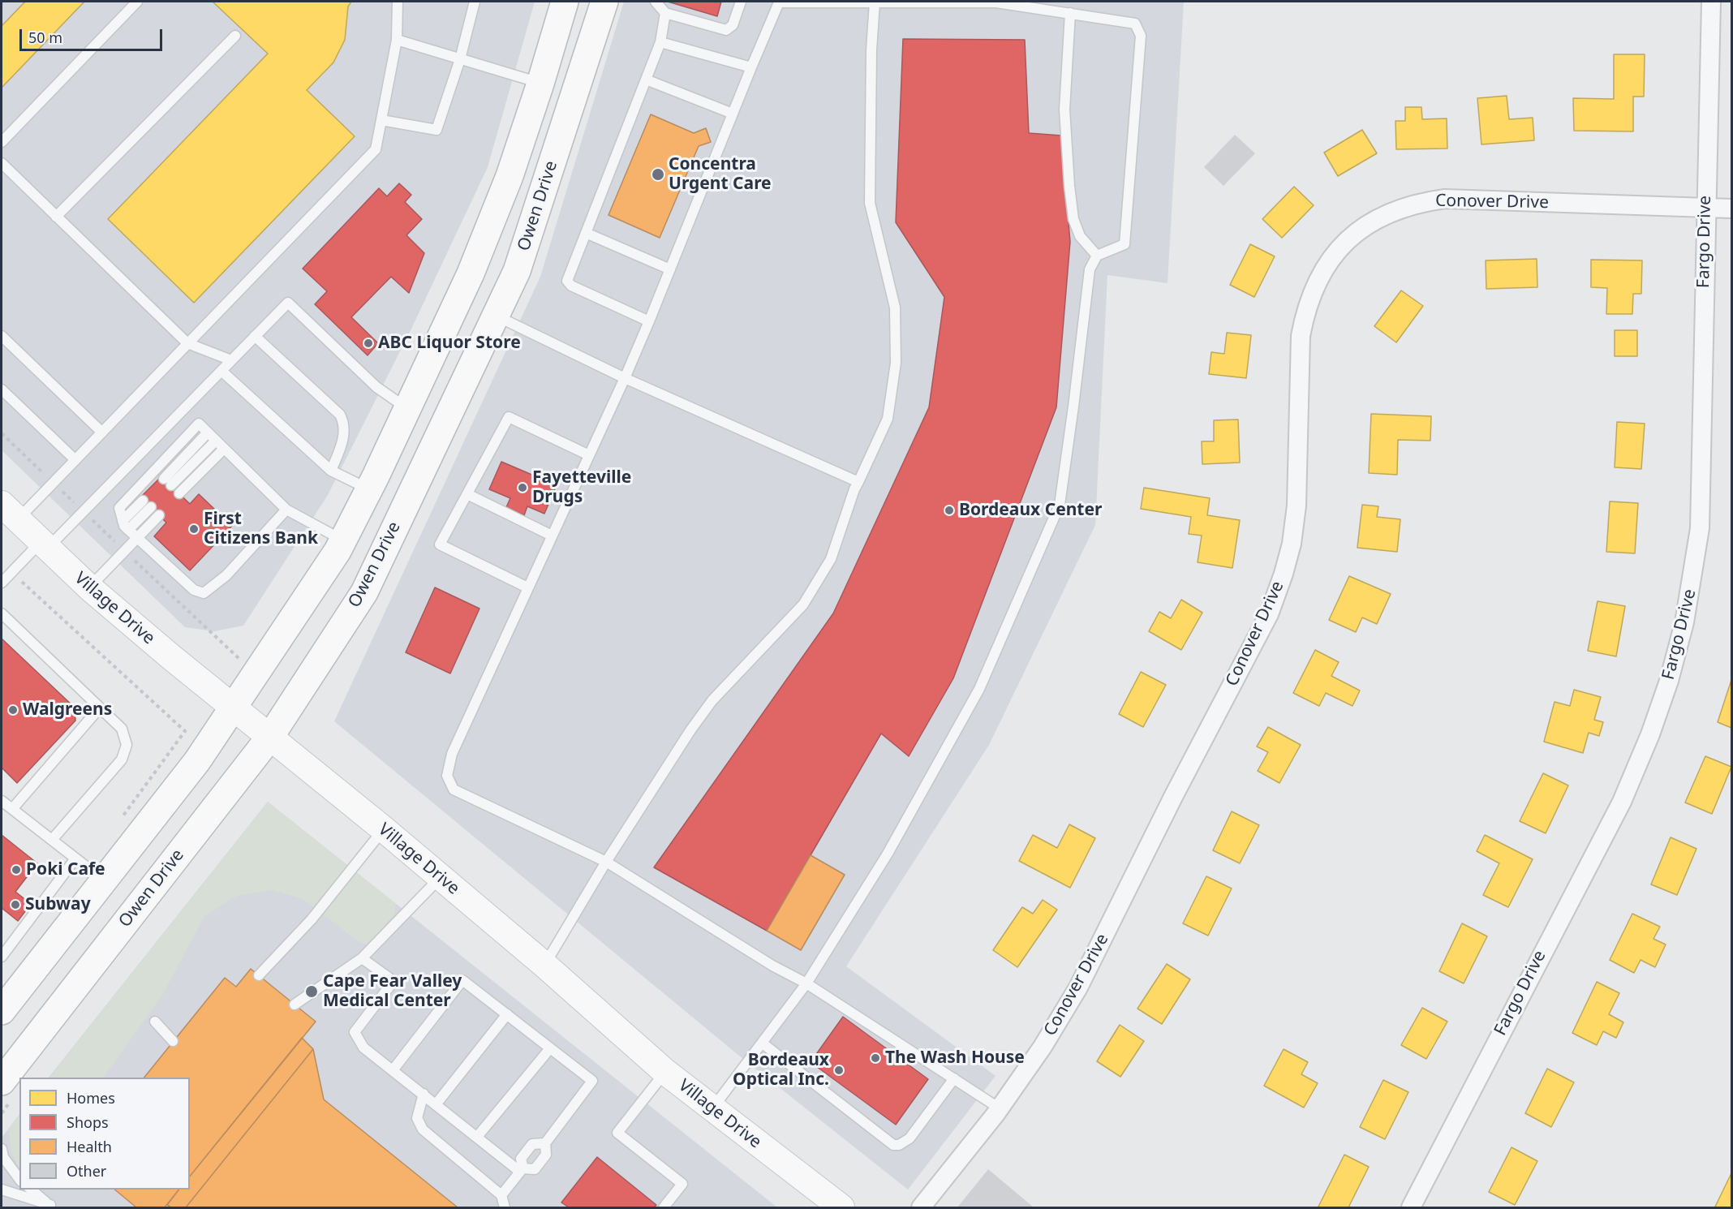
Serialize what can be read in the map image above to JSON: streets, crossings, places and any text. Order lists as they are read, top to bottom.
{
  "streets": {
    "highway": ["Owen Drive"],
    "main road": ["Village Drive"],
    "street": ["Conover Drive", "Fargo Drive"]
  },
  "crossings": [
    ["Conover Drive", "Fargo Drive"],
    ["Owen Drive", "Village Drive"]
  ],
  "places": [
    "Concentra Urgent Care",
    "ABC Liquor Store",
    "Fayetteville Drugs",
    "Bordeaux Center",
    "First Citizens Bank",
    "Walgreens",
    "Poki Cafe",
    "Subway",
    "Cape Fear Valley Medical Center",
    "The Wash House",
    "Bordeaux Optical Inc."
  ],
  "legend": [
    "Homes",
    "Shops",
    "Health",
    "Other"
  ],
  "scale_bar": "50 m"
}
